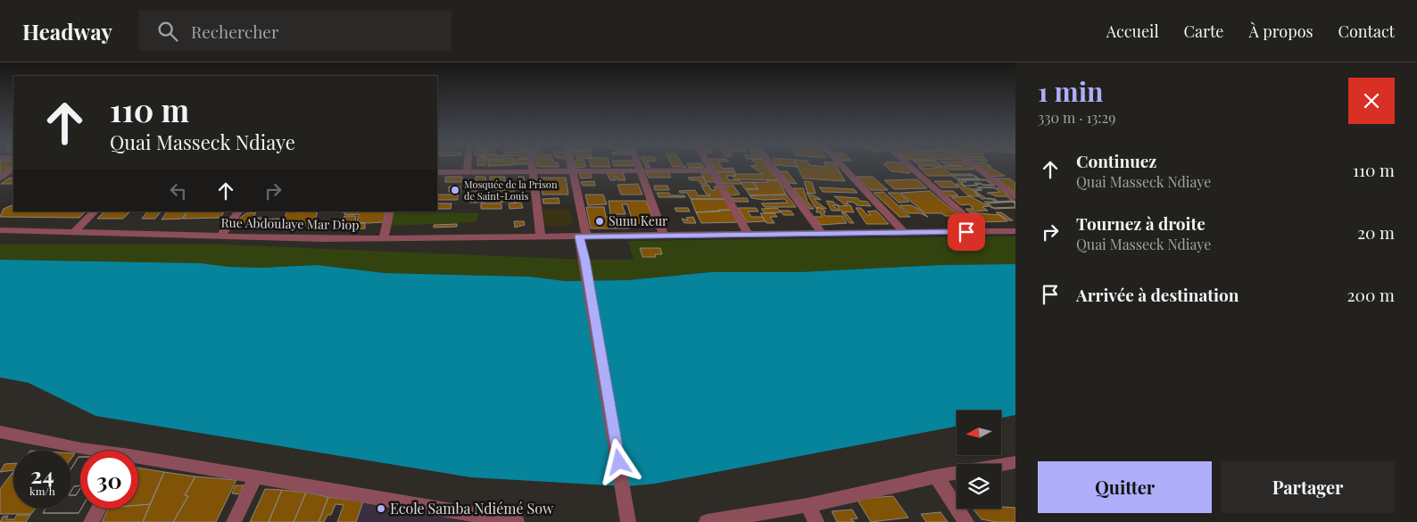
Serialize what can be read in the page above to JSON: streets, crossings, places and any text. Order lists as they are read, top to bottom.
{
  "streets": {
    "street": ["Rue Abdoulaye Mar Diop"]
  },
  "places": ["Mosquée de la Prison de Saint-Louis", "Sunu Keur", "Ecole Samba Ndiémé Sow"],
  "north": "left",
  "page": {
    "header": "Headway",
    "search": "Rechercher",
    "nav": [
      "Accueil",
      "Carte",
      "À propos",
      "Contact"
    ],
    "heading": ["1 min", "330 m · 13:29"],
    "turn": ["110 m", "Quai Masseck Ndiaye"],
    "list": [
      {
        "name": "Continuez",
        "note": "Quai Masseck Ndiaye",
        "value": "110 m"
      },
      {
        "name": "Tournez à droite",
        "note": "Quai Masseck Ndiaye",
        "value": "20 m"
      },
      {
        "name": "Arrivée à destination",
        "value": "200 m"
      }
    ],
    "speed": "24 km/h",
    "limit": "30",
    "buttons": ["Quitter", "Partager"]
  }
}
